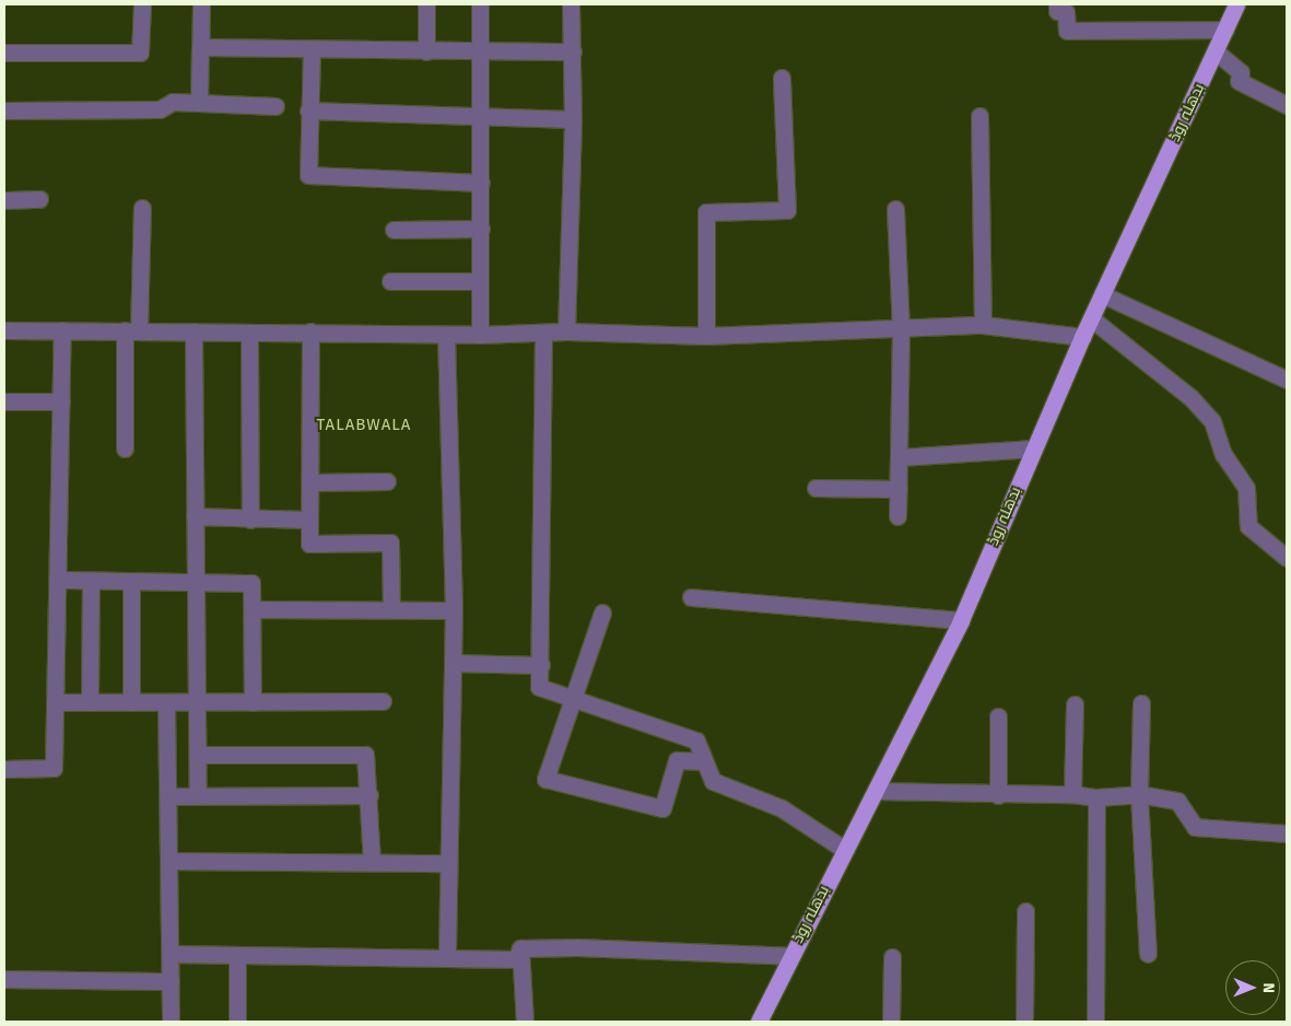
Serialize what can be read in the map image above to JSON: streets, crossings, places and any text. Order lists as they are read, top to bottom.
{
  "streets": {
    "main road": ["بدھلہ روڈ"]
  },
  "districts": ["TALABWALA"],
  "north": "right"
}
